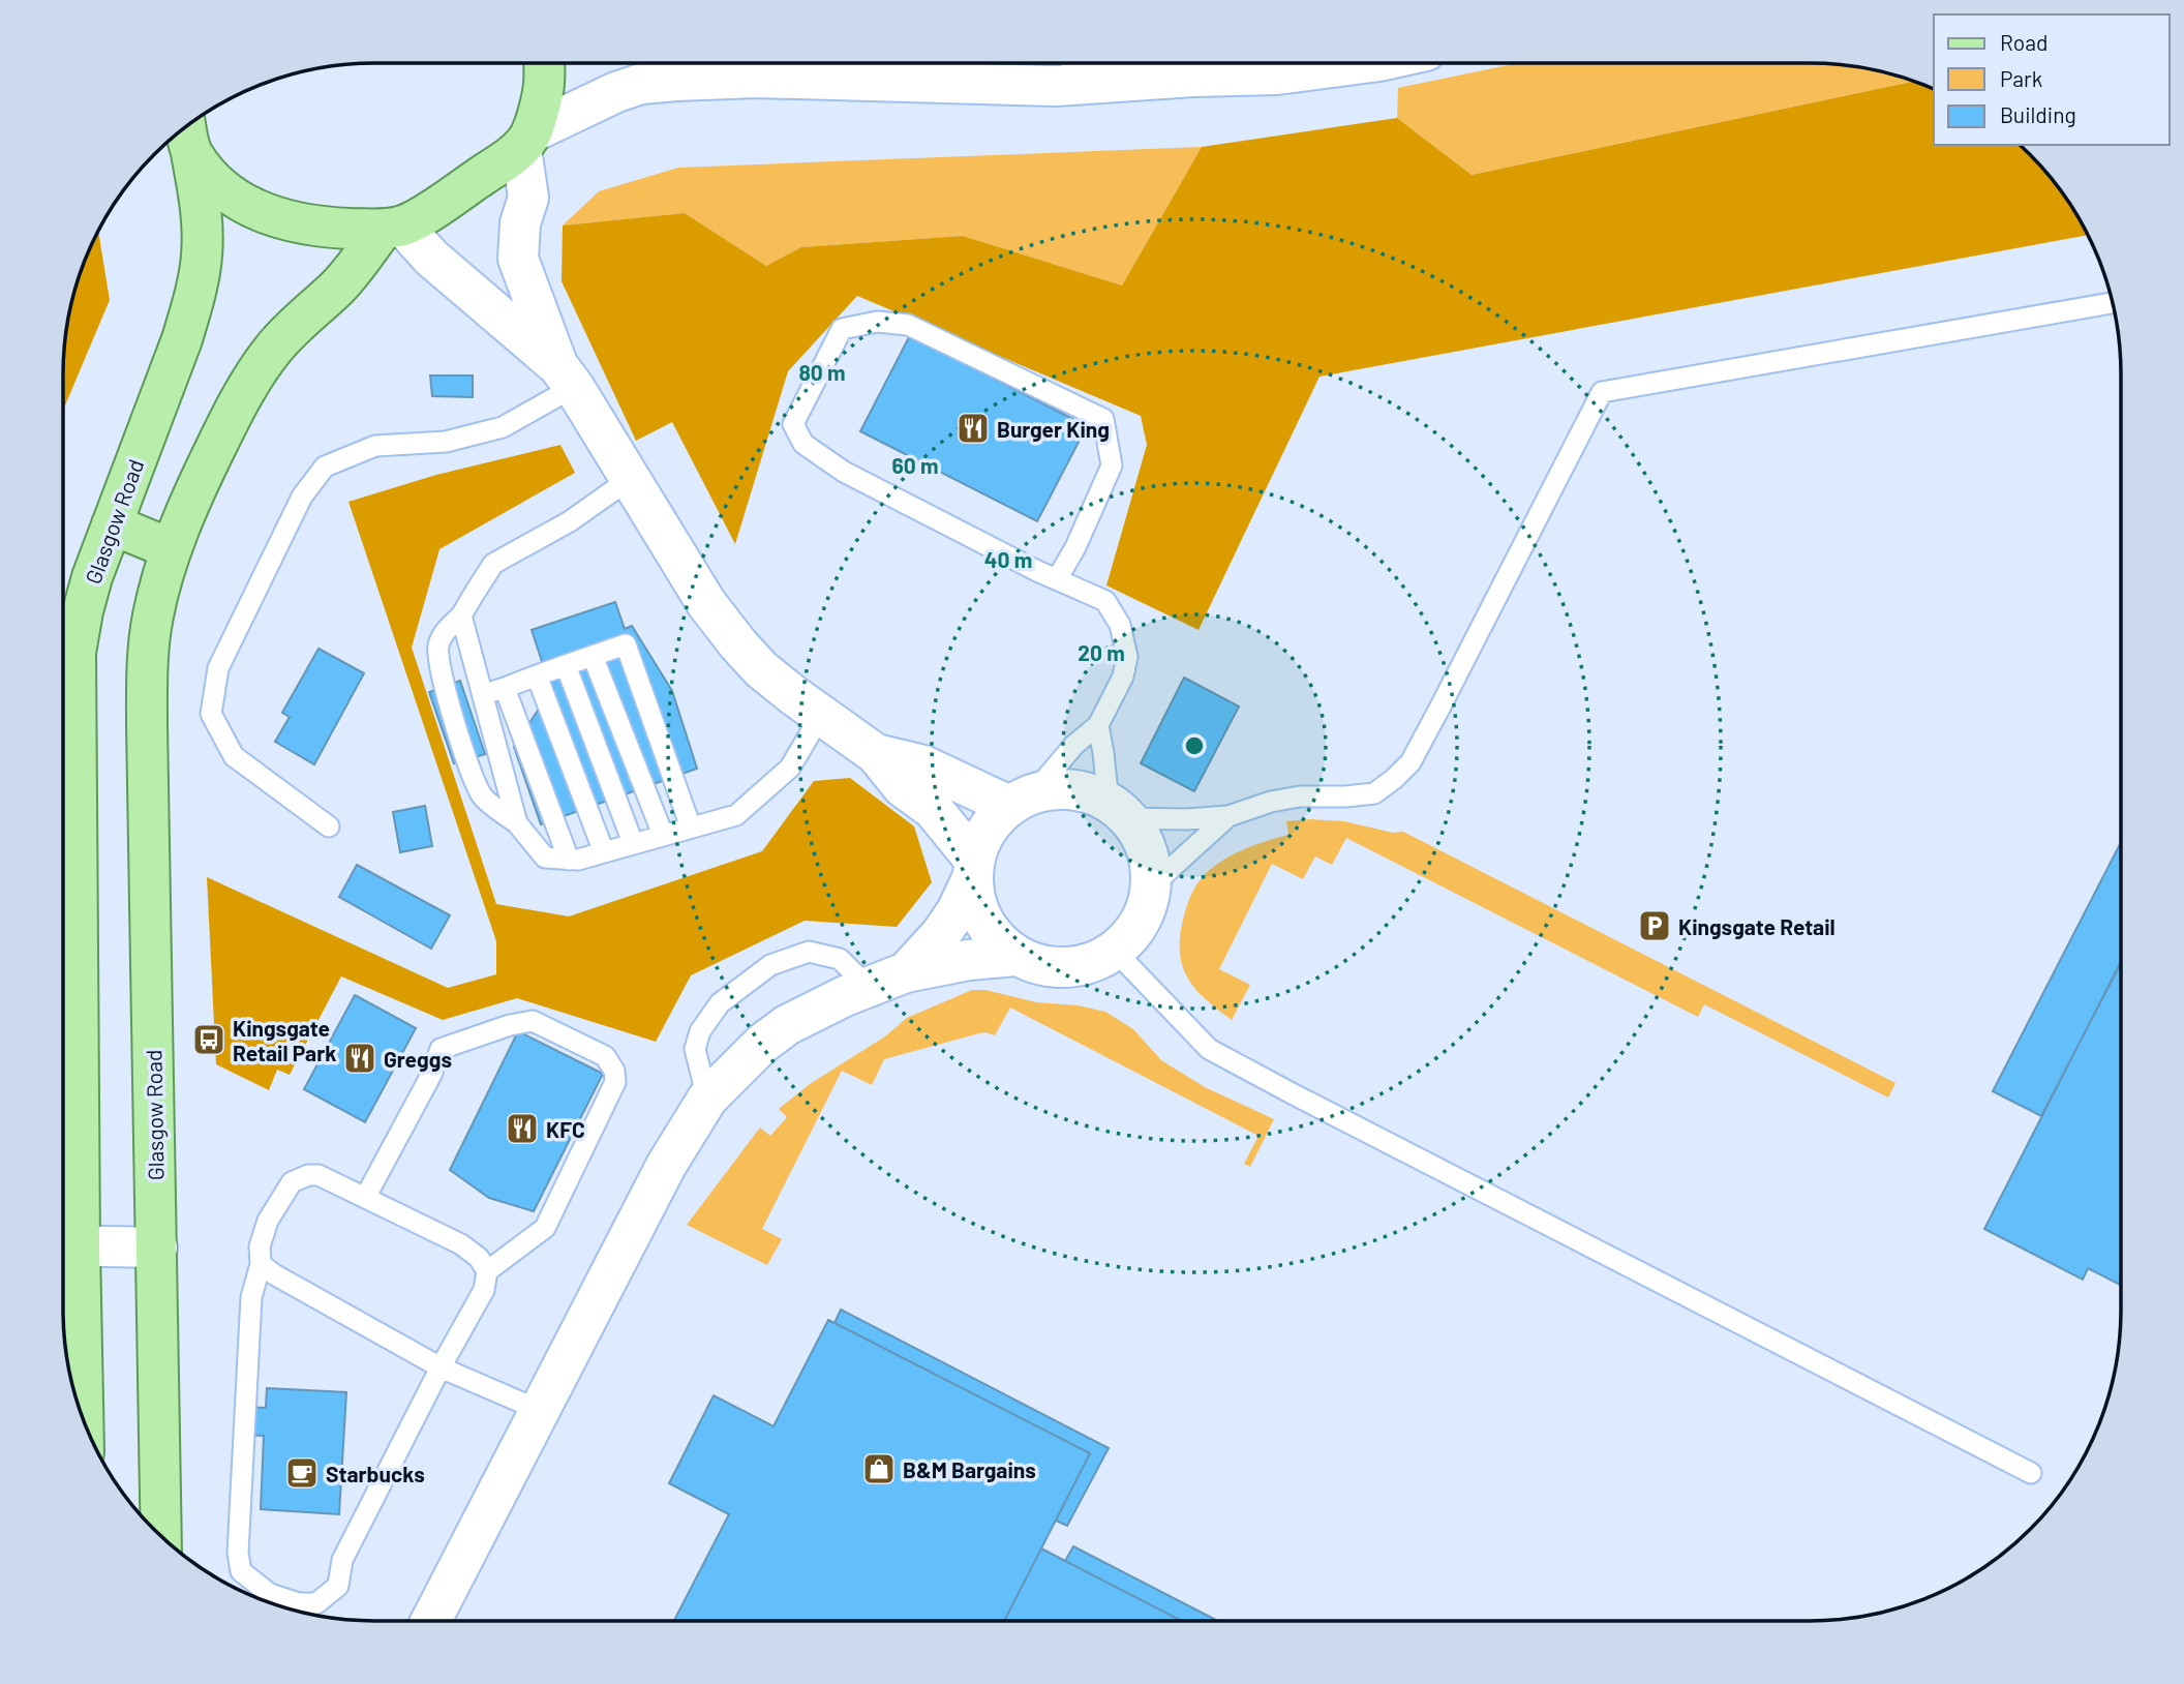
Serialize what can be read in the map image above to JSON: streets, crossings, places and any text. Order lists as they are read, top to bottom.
{
  "streets": {
    "main road": ["Glasgow Road"]
  },
  "places": {
    "restaurant": ["Burger King", "Greggs", "KFC"],
    "parking": ["Kingsgate Retail"],
    "bus stop": ["Kingsgate Retail Park"],
    "shop": ["B&M Bargains"],
    "cafe": ["Starbucks"]
  },
  "legend": ["Road", "Park", "Building"],
  "rings": [
    "80 m",
    "60 m",
    "40 m",
    "20 m"
  ]
}
